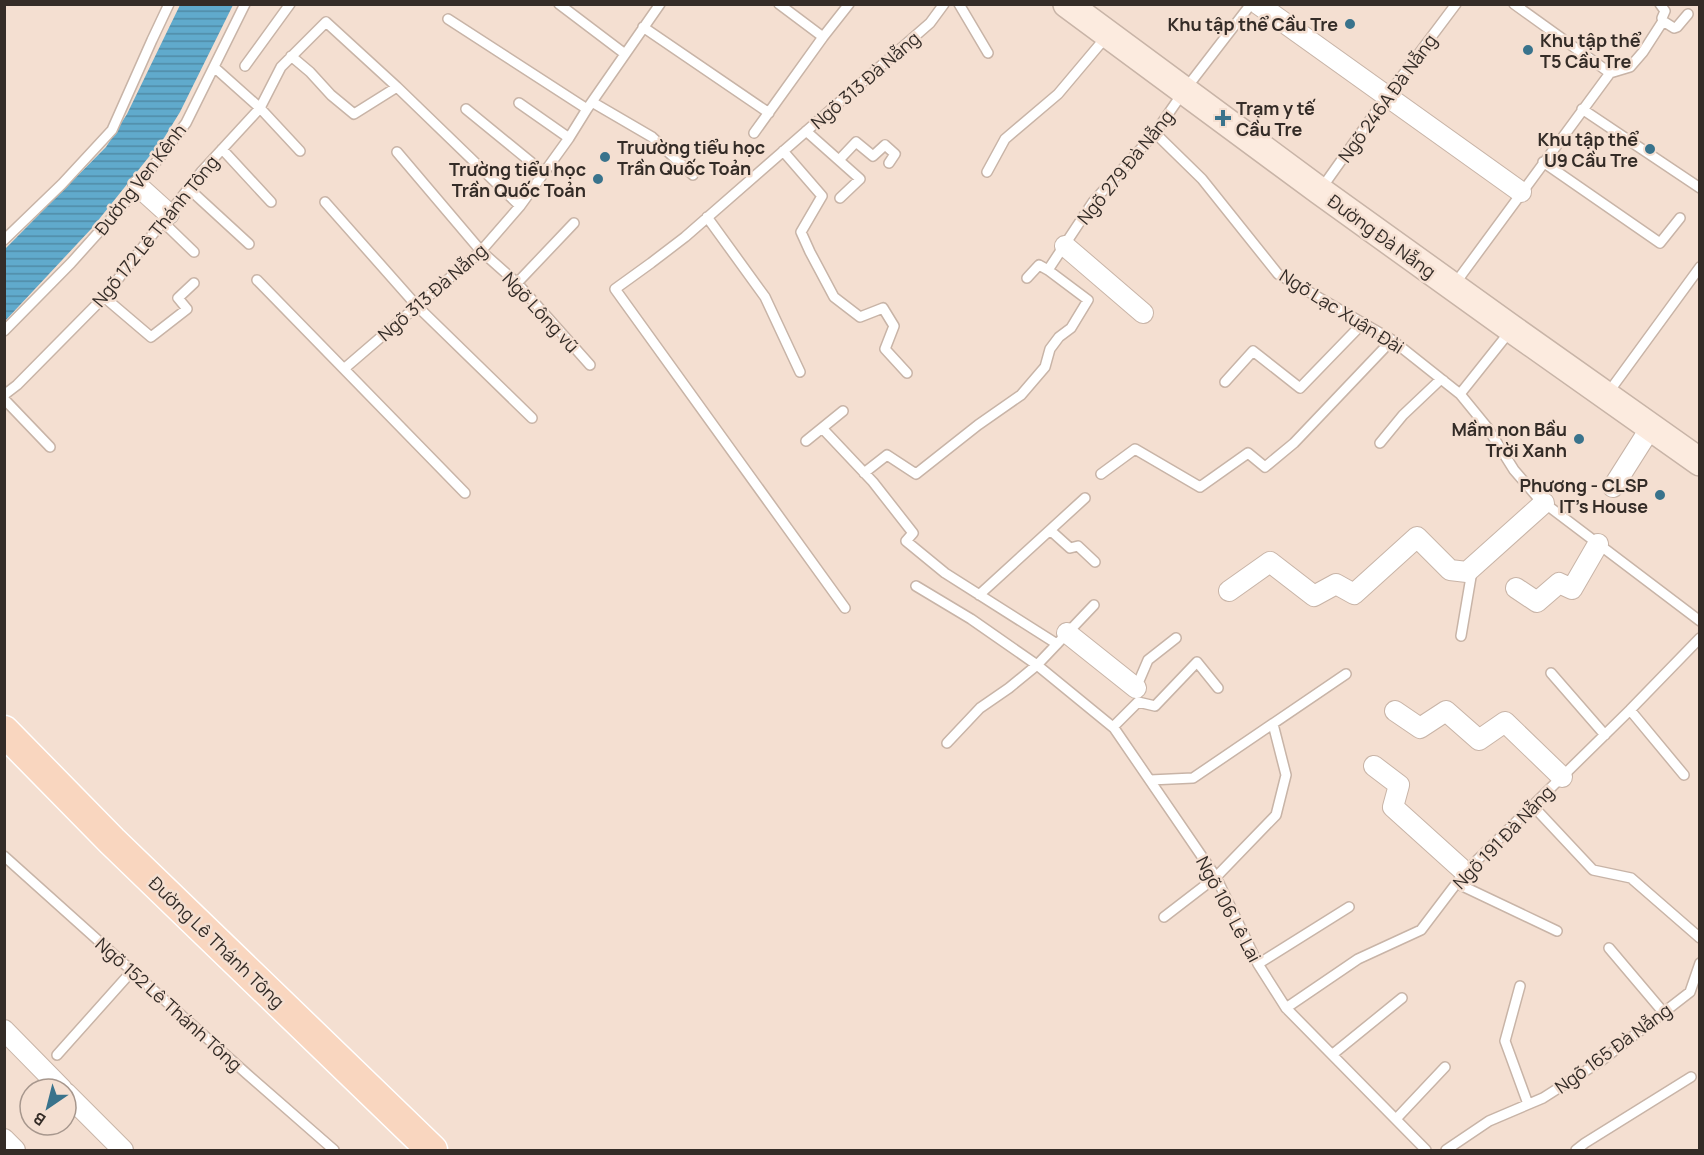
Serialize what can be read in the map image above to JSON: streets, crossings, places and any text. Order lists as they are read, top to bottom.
{
  "streets": {
    "main road": ["Đường Đà Nẵng", "Đường Lê Thánh Tông"],
    "lane": [
      "Ngõ 313 Đà Nẵng",
      "Ngõ 246A Đà Nẵng",
      "Ngõ 279 Đà Nẵng",
      "Đường Ven Kênh",
      "Ngõ 172 Lê Thánh Tông",
      "Ngõ Lạc Xuân Đài",
      "Ngõ Lông vũ",
      "Ngõ 191 Đà Nẵng",
      "Ngõ 106 Lê Lai",
      "Ngõ 152 Lê Thánh Tông",
      "Ngõ 165 Đà Nẵng"
    ]
  },
  "crossings": [
    ["Ngõ 313 Đà Nẵng", "Ngõ Lông vũ"],
    ["Ngõ 246A Đà Nẵng", "Đường Đà Nẵng"],
    ["Ngõ 279 Đà Nẵng", "Đường Đà Nẵng"],
    ["Ngõ 279 Đà Nẵng", "Ngõ Lạc Xuân Đài"],
    ["Ngõ 191 Đà Nẵng", "Ngõ 106 Lê Lai"]
  ],
  "places": {
    "other": [
      "Khu tập thể Cầu Tre",
      "Khu tập thể T5 Cầu Tre",
      "Khu tập thể U9 Cầu Tre",
      "Truường tiểu học Trần Quốc Toản",
      "Trường tiểu học Trần Quốc Toản",
      "Mầm non Bầu Trời Xanh",
      "Phương - CLSP IT's House"
    ],
    "health": ["Trạm y tế Cầu Tre"]
  },
  "north": "bottom left"
}
